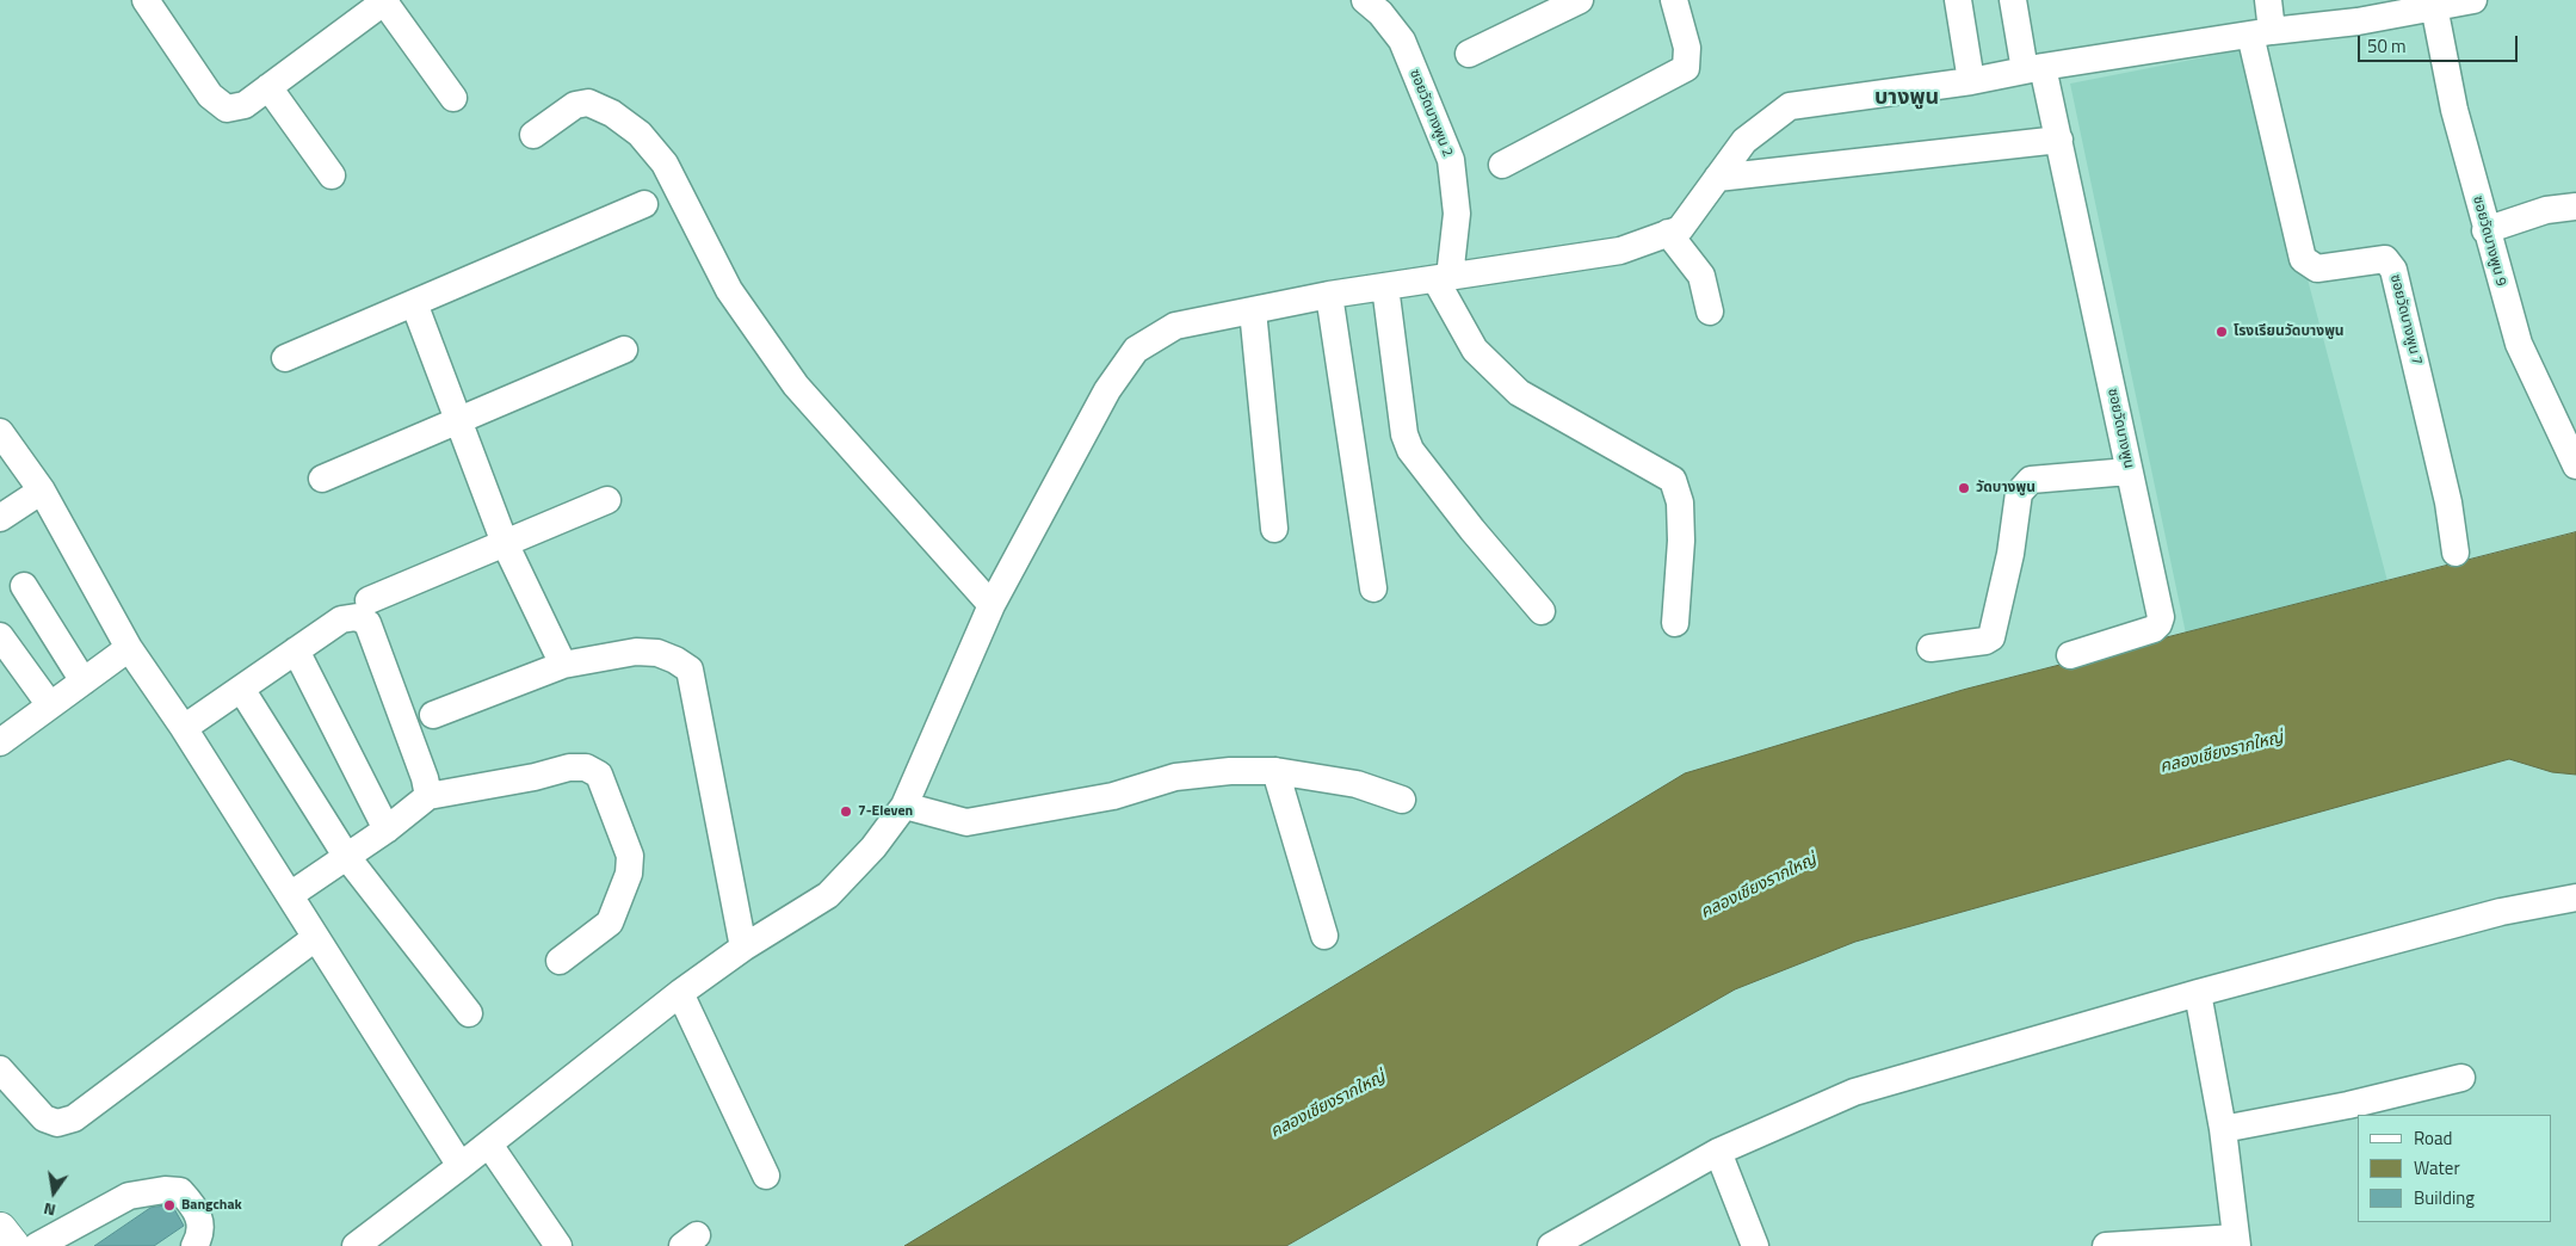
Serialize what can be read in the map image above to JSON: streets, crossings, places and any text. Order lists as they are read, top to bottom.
{
  "streets": {
    "street": [
      "ซอยวัดบางพูน 2",
      "ซอยวัดบางพูน 9",
      "ซอยวัดบางพูน 7",
      "ซอยวัดบางพูน"
    ]
  },
  "districts": ["บางพูน"],
  "water": ["คลองเชียงรากใหญ่"],
  "places": [
    "โรงเรียนวัดบางพูน",
    "วัดบางพูน",
    "7-Eleven",
    "Bangchak"
  ],
  "legend": ["Road", "Water", "Building"],
  "scale_bar": "50 m",
  "north": "bottom"
}
